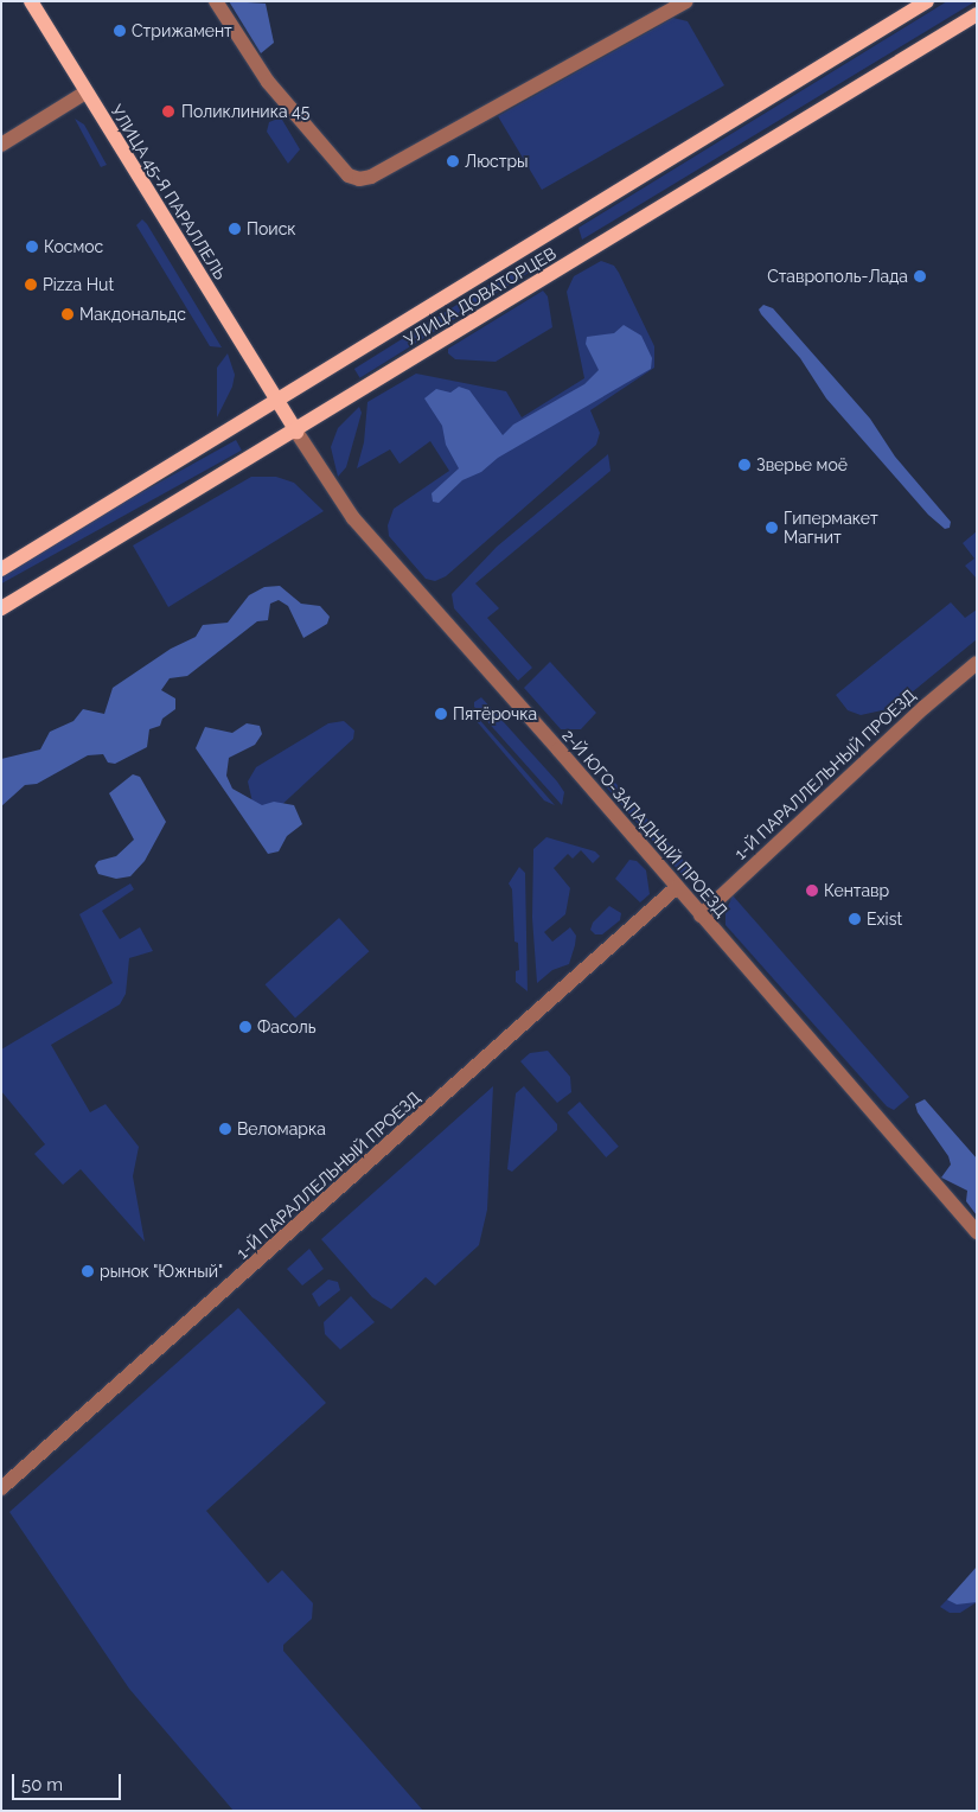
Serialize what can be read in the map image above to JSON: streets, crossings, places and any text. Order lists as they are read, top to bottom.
{
  "streets": {
    "main road": ["УЛИЦА 45-Я ПАРАЛЛЕЛЬ", "УЛИЦА ДОВАТОРЦЕВ"],
    "street": ["1-Й ПАРАЛЛЕЛЬНЫЙ ПРОЕЗД", "2-Й ЮГО-ЗАПАДНЫЙ ПРОЕЗД"]
  },
  "crossings": [
    ["УЛИЦА 45-Я ПАРАЛЛЕЛЬ", "УЛИЦА ДОВАТОРЦЕВ"],
    ["УЛИЦА 45-Я ПАРАЛЛЕЛЬ", "2-Й ЮГО-ЗАПАДНЫЙ ПРОЕЗД"],
    ["УЛИЦА ДОВАТОРЦЕВ", "2-Й ЮГО-ЗАПАДНЫЙ ПРОЕЗД"],
    ["1-Й ПАРАЛЛЕЛЬНЫЙ ПРОЕЗД", "2-Й ЮГО-ЗАПАДНЫЙ ПРОЕЗД"]
  ],
  "places": [
    "Стрижамент",
    "Поликлиника 45",
    "Люстры",
    "Поиск",
    "Космос",
    "Ставрополь-Лада",
    "Pizza Hut",
    "Макдональдс",
    "Зверье моё",
    "Гипермакет Магнит",
    "Пятёрочка",
    "Кентавр",
    "Exist",
    "Фасоль",
    "Веломарка",
    "рынок \"Южный\""
  ],
  "scale_bar": "50 m"
}
